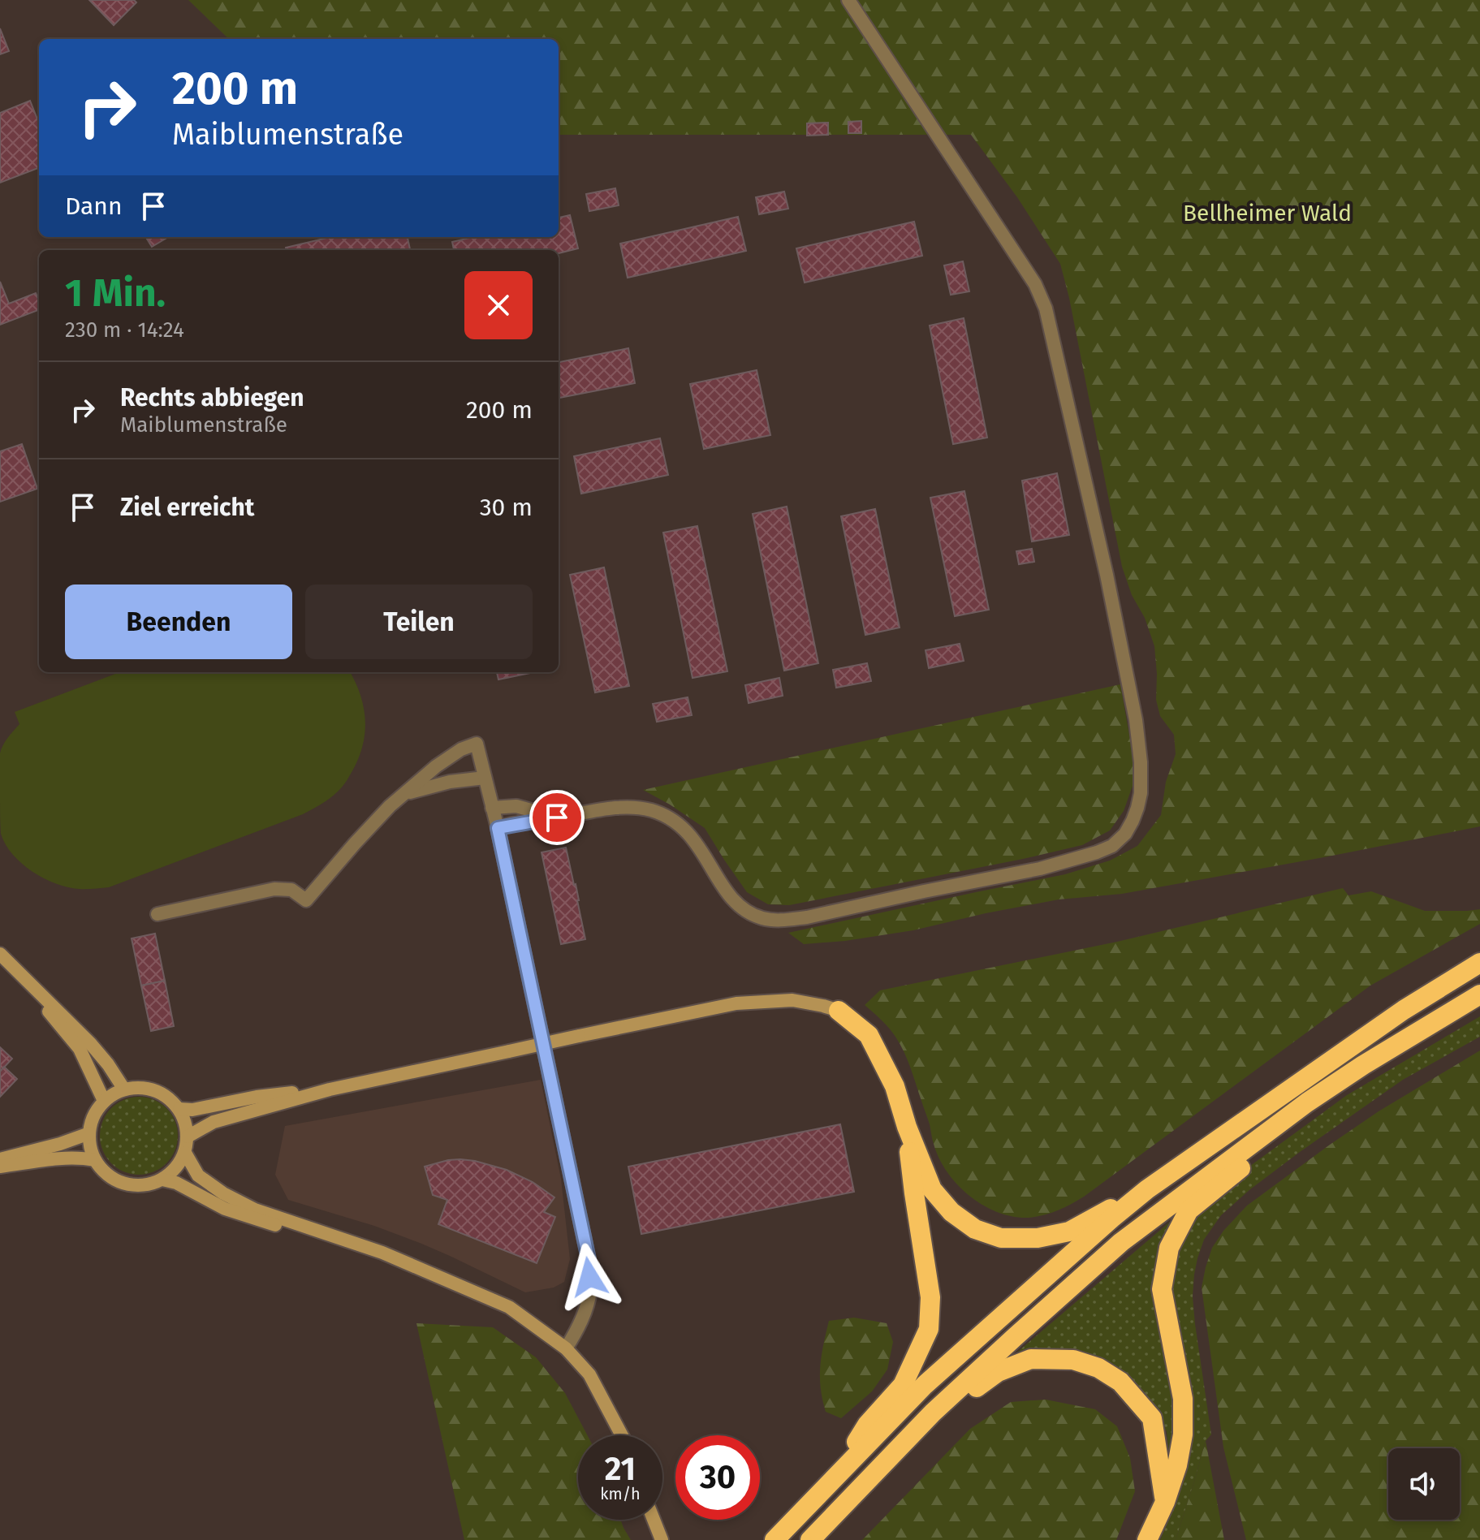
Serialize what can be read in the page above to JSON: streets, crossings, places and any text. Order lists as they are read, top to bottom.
{
  "parks": ["Bellheimer Wald"],
  "page": {
    "turn": ["200 m", "Maiblumenstraße"],
    "then": "Dann",
    "heading": ["1 Min.", "230 m · 14:24"],
    "list": [
      {
        "name": "Rechts abbiegen",
        "note": "Maiblumenstraße",
        "value": "200 m"
      },
      {
        "name": "Ziel erreicht",
        "value": "30 m"
      }
    ],
    "buttons": ["Beenden", "Teilen"],
    "speed": "21 km/h",
    "limit": "30"
  }
}
